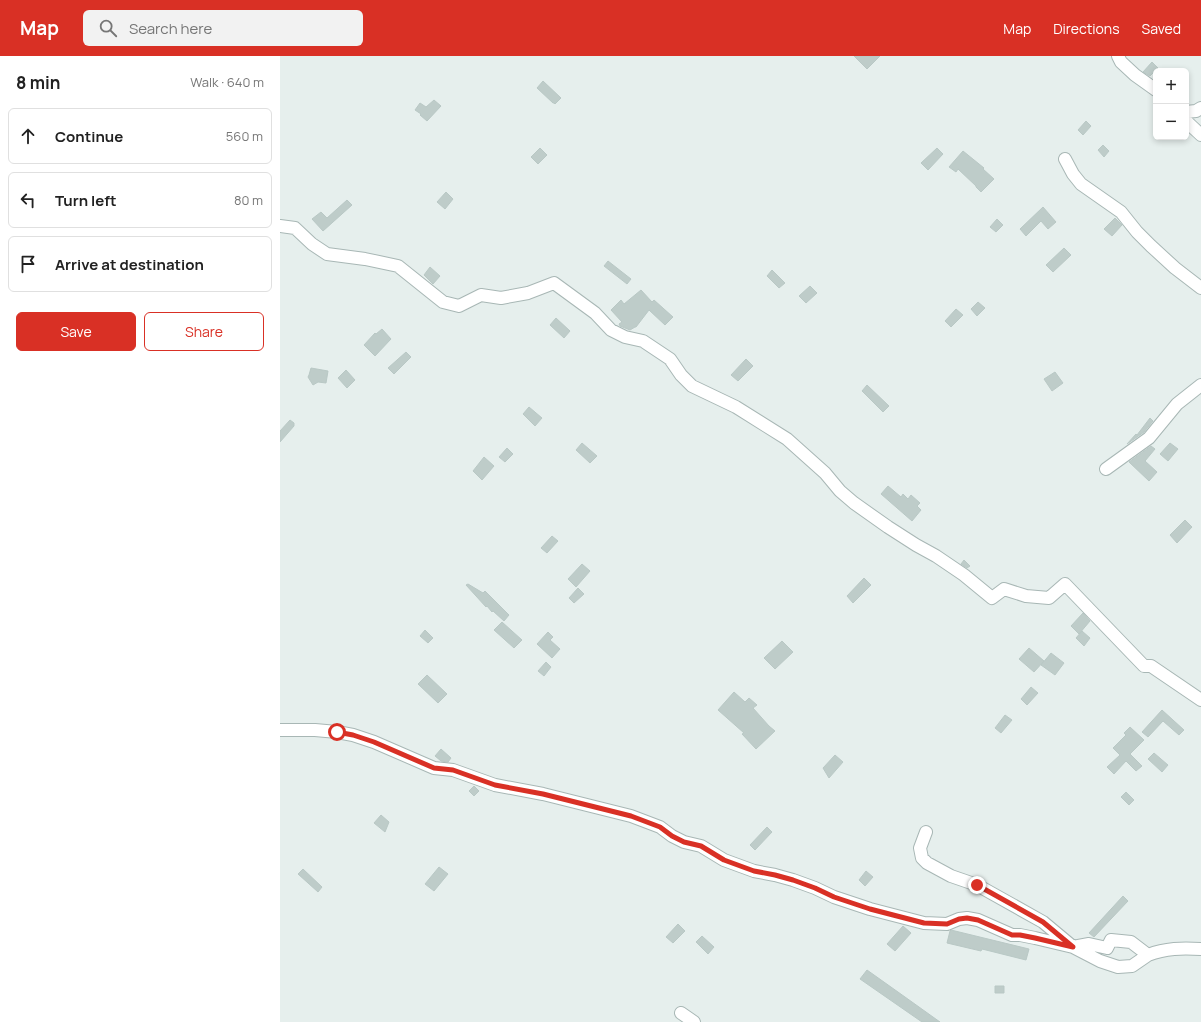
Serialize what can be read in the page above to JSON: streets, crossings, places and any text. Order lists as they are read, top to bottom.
{
  "page": {
    "header": "Map",
    "search": "Search here",
    "nav": ["Map", "Directions", "Saved"],
    "heading": ["8 min", "Walk · 640 m"],
    "map_buttons": ["+", "−"],
    "list": [
      ["Continue", "560 m"],
      ["Turn left", "80 m"],
      "Arrive at destination"
    ],
    "buttons": ["Save", "Share"]
  }
}
